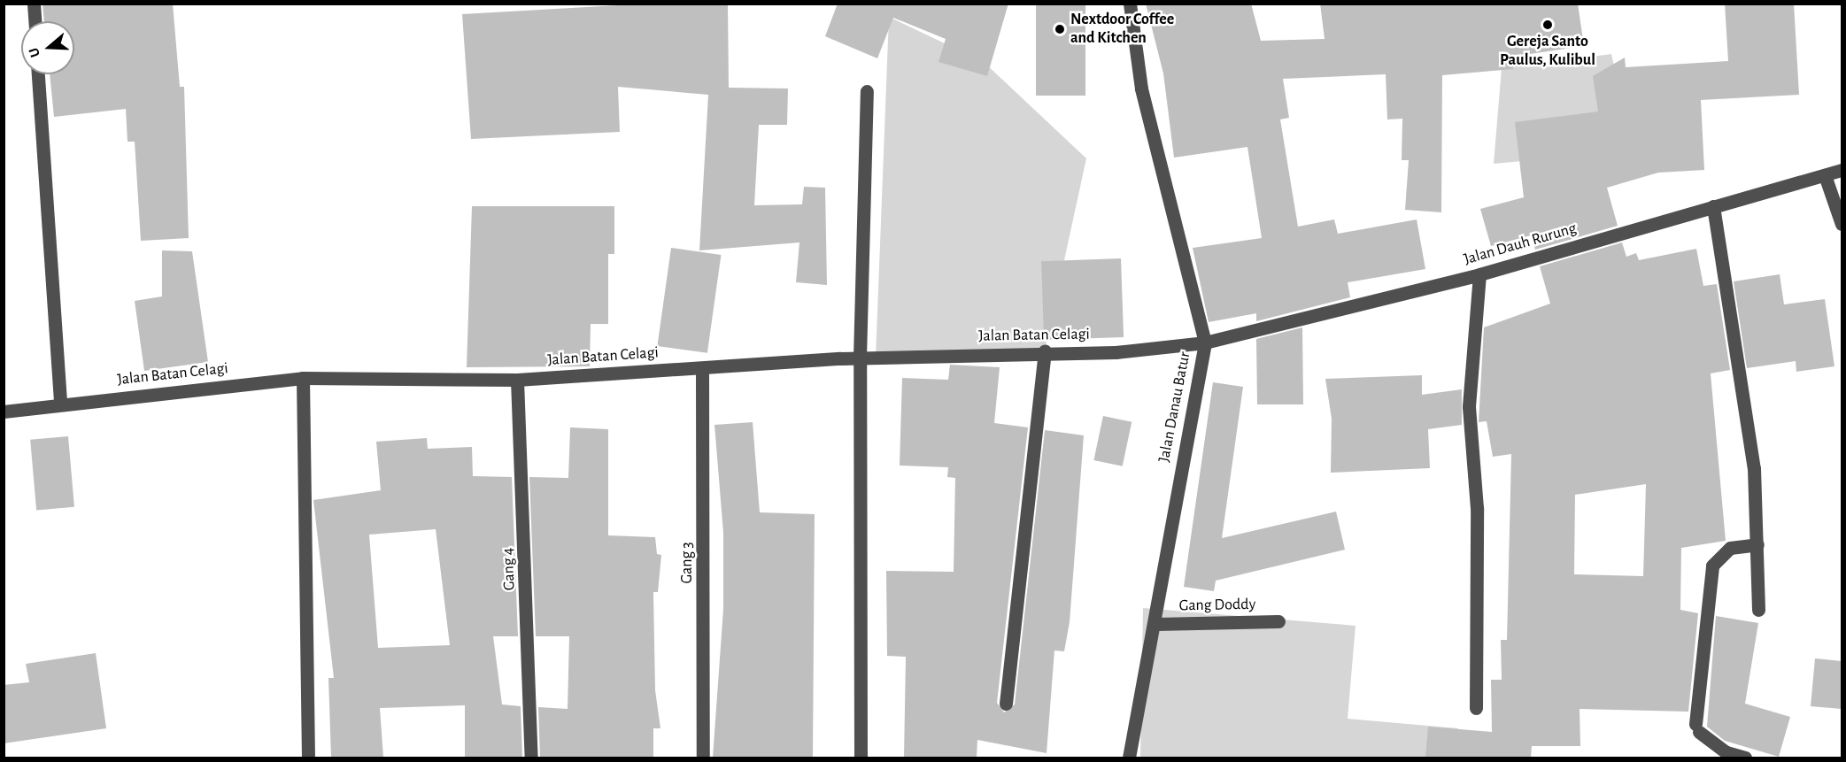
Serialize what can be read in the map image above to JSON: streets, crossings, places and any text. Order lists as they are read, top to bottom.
{
  "streets": {
    "street": [
      "Jalan Dauh Rurung",
      "Jalan Batan Celagi",
      "Jalan Danau Batur",
      "Gang 3",
      "Gang 4",
      "Gang Doddy"
    ]
  },
  "crossings": [
    ["Jalan Dauh Rurung", "Jalan Batan Celagi"],
    ["Jalan Dauh Rurung", "Jalan Danau Batur"],
    ["Jalan Batan Celagi", "Jalan Danau Batur"],
    ["Jalan Batan Celagi", "Gang 3"],
    ["Jalan Batan Celagi", "Gang 4"],
    ["Jalan Danau Batur", "Gang Doddy"]
  ],
  "places": ["Gereja Santo Paulus, Kulibul", "Nextdoor Coffee and Kitchen"],
  "north": "left"
}
